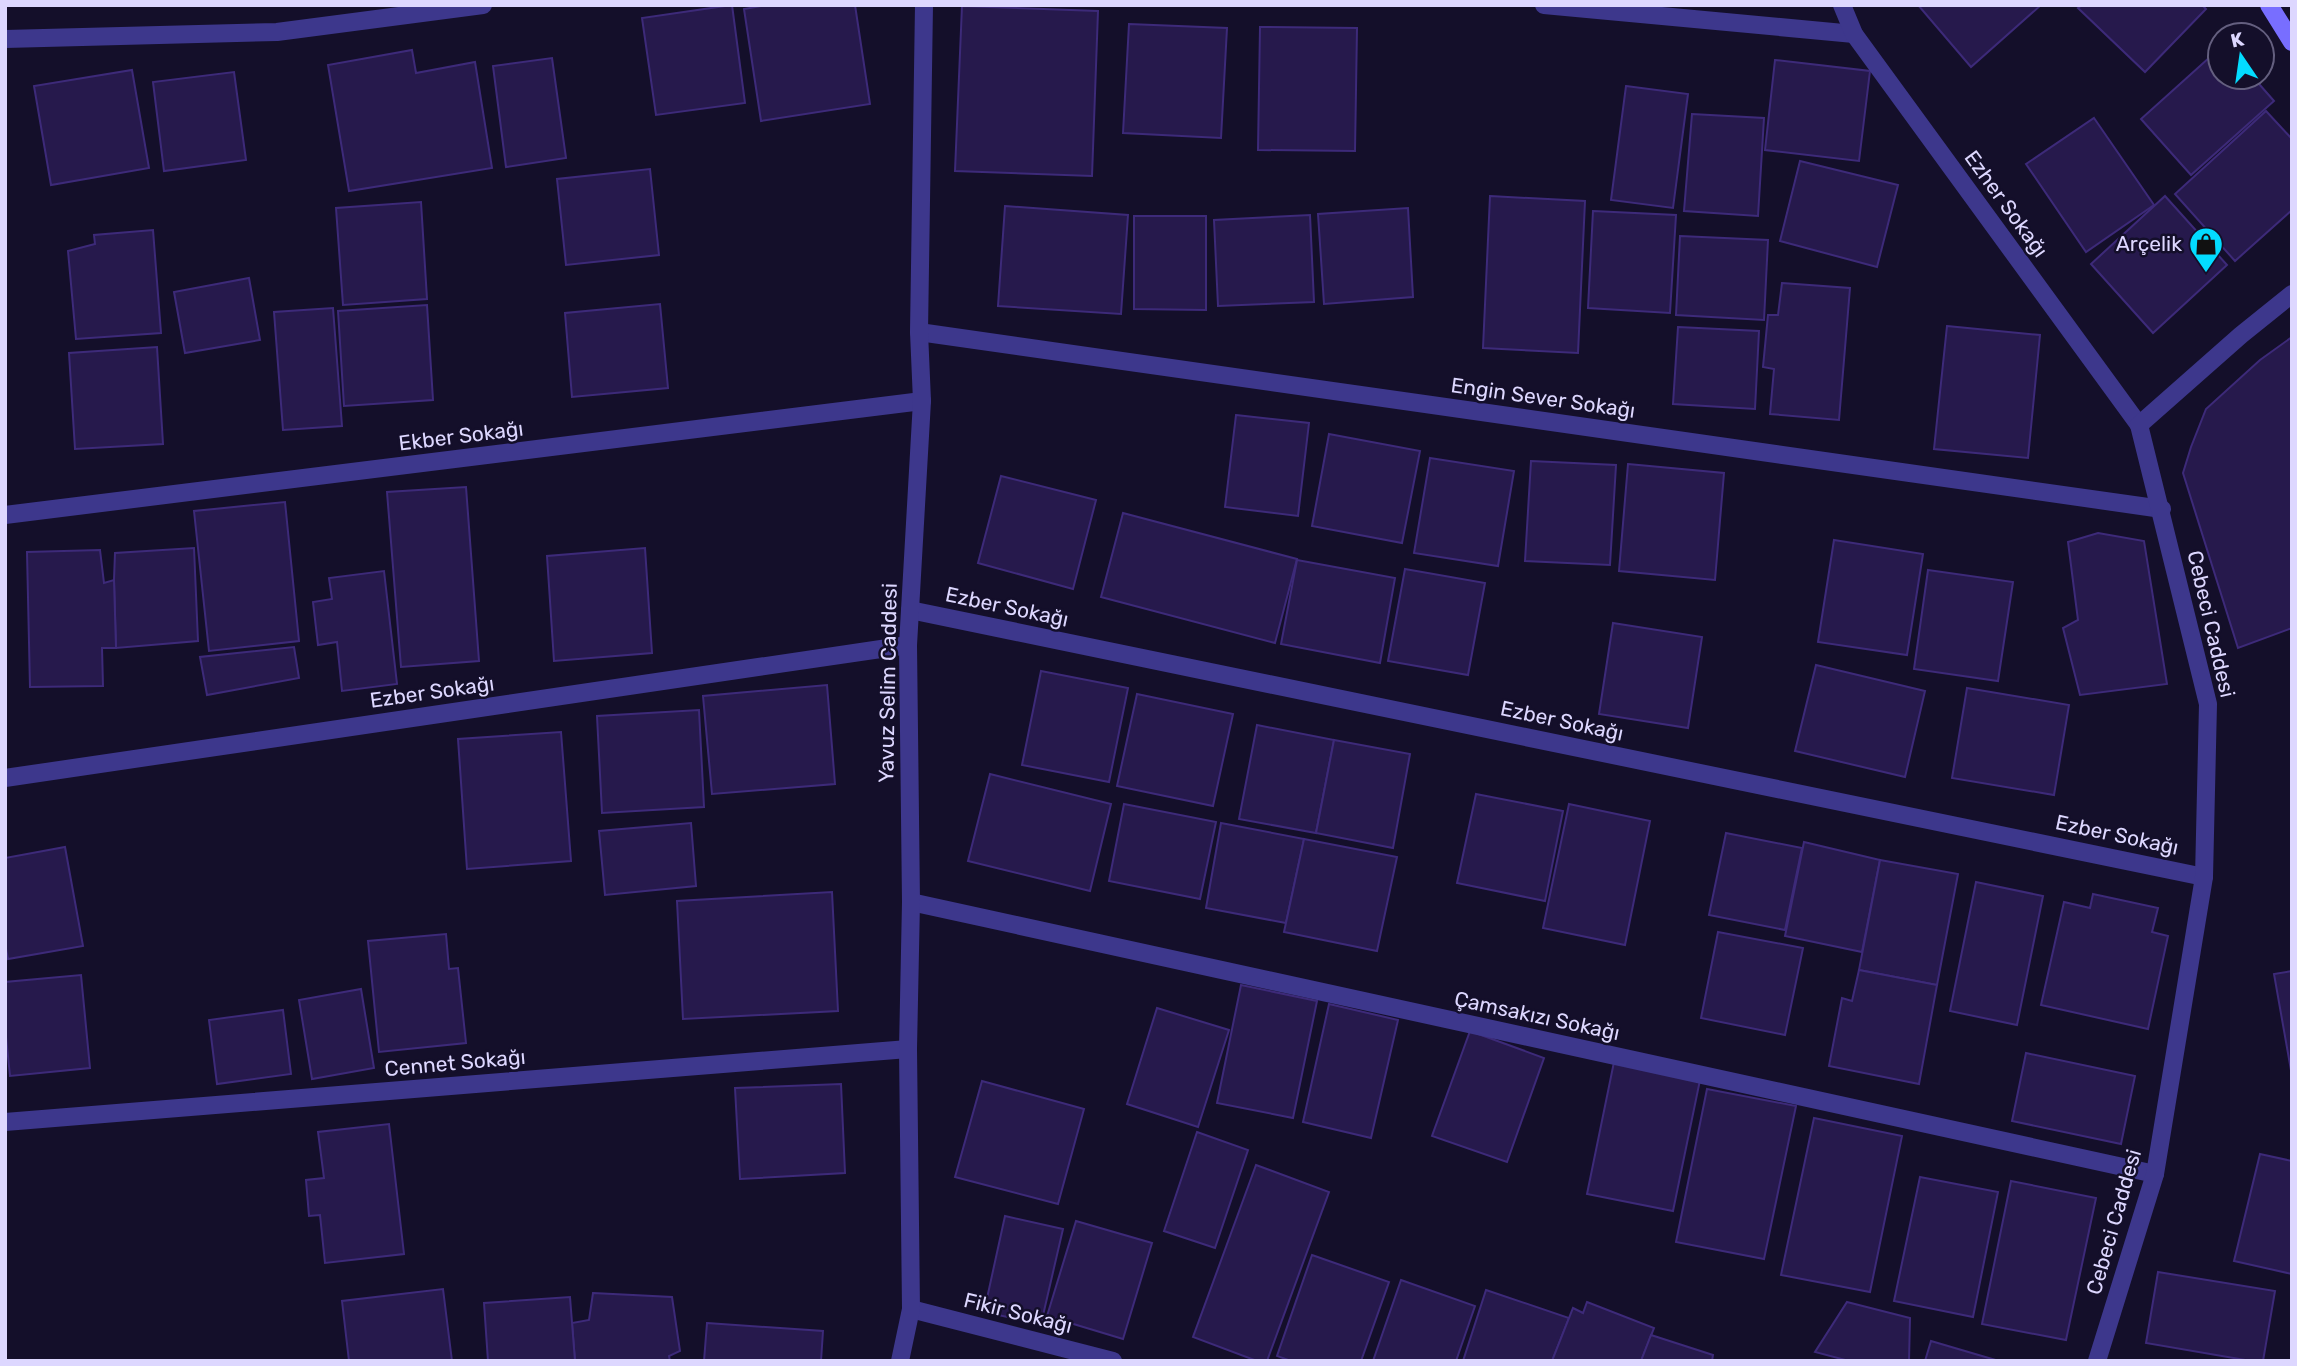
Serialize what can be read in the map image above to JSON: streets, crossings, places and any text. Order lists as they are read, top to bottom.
{
  "streets": {
    "street": [
      "Ezher Sokağı",
      "Engin Sever Sokağı",
      "Ekber Sokağı",
      "Ezber Sokağı",
      "Cebeci Caddesi",
      "Yavuz Selim Caddesi",
      "Çamsakızı Sokağı",
      "Cennet Sokağı",
      "Fikir Sokağı"
    ]
  },
  "crossings": [
    ["Ezher Sokağı", "Cebeci Caddesi"],
    ["Engin Sever Sokağı", "Cebeci Caddesi"],
    ["Engin Sever Sokağı", "Yavuz Selim Caddesi"],
    ["Ekber Sokağı", "Yavuz Selim Caddesi"],
    ["Ezber Sokağı", "Cebeci Caddesi"],
    ["Ezber Sokağı", "Yavuz Selim Caddesi"],
    ["Cebeci Caddesi", "Çamsakızı Sokağı"],
    ["Yavuz Selim Caddesi", "Çamsakızı Sokağı"],
    ["Yavuz Selim Caddesi", "Cennet Sokağı"],
    ["Yavuz Selim Caddesi", "Fikir Sokağı"]
  ],
  "places": {
    "shop": ["Arçelik"]
  },
  "north": "top"
}
